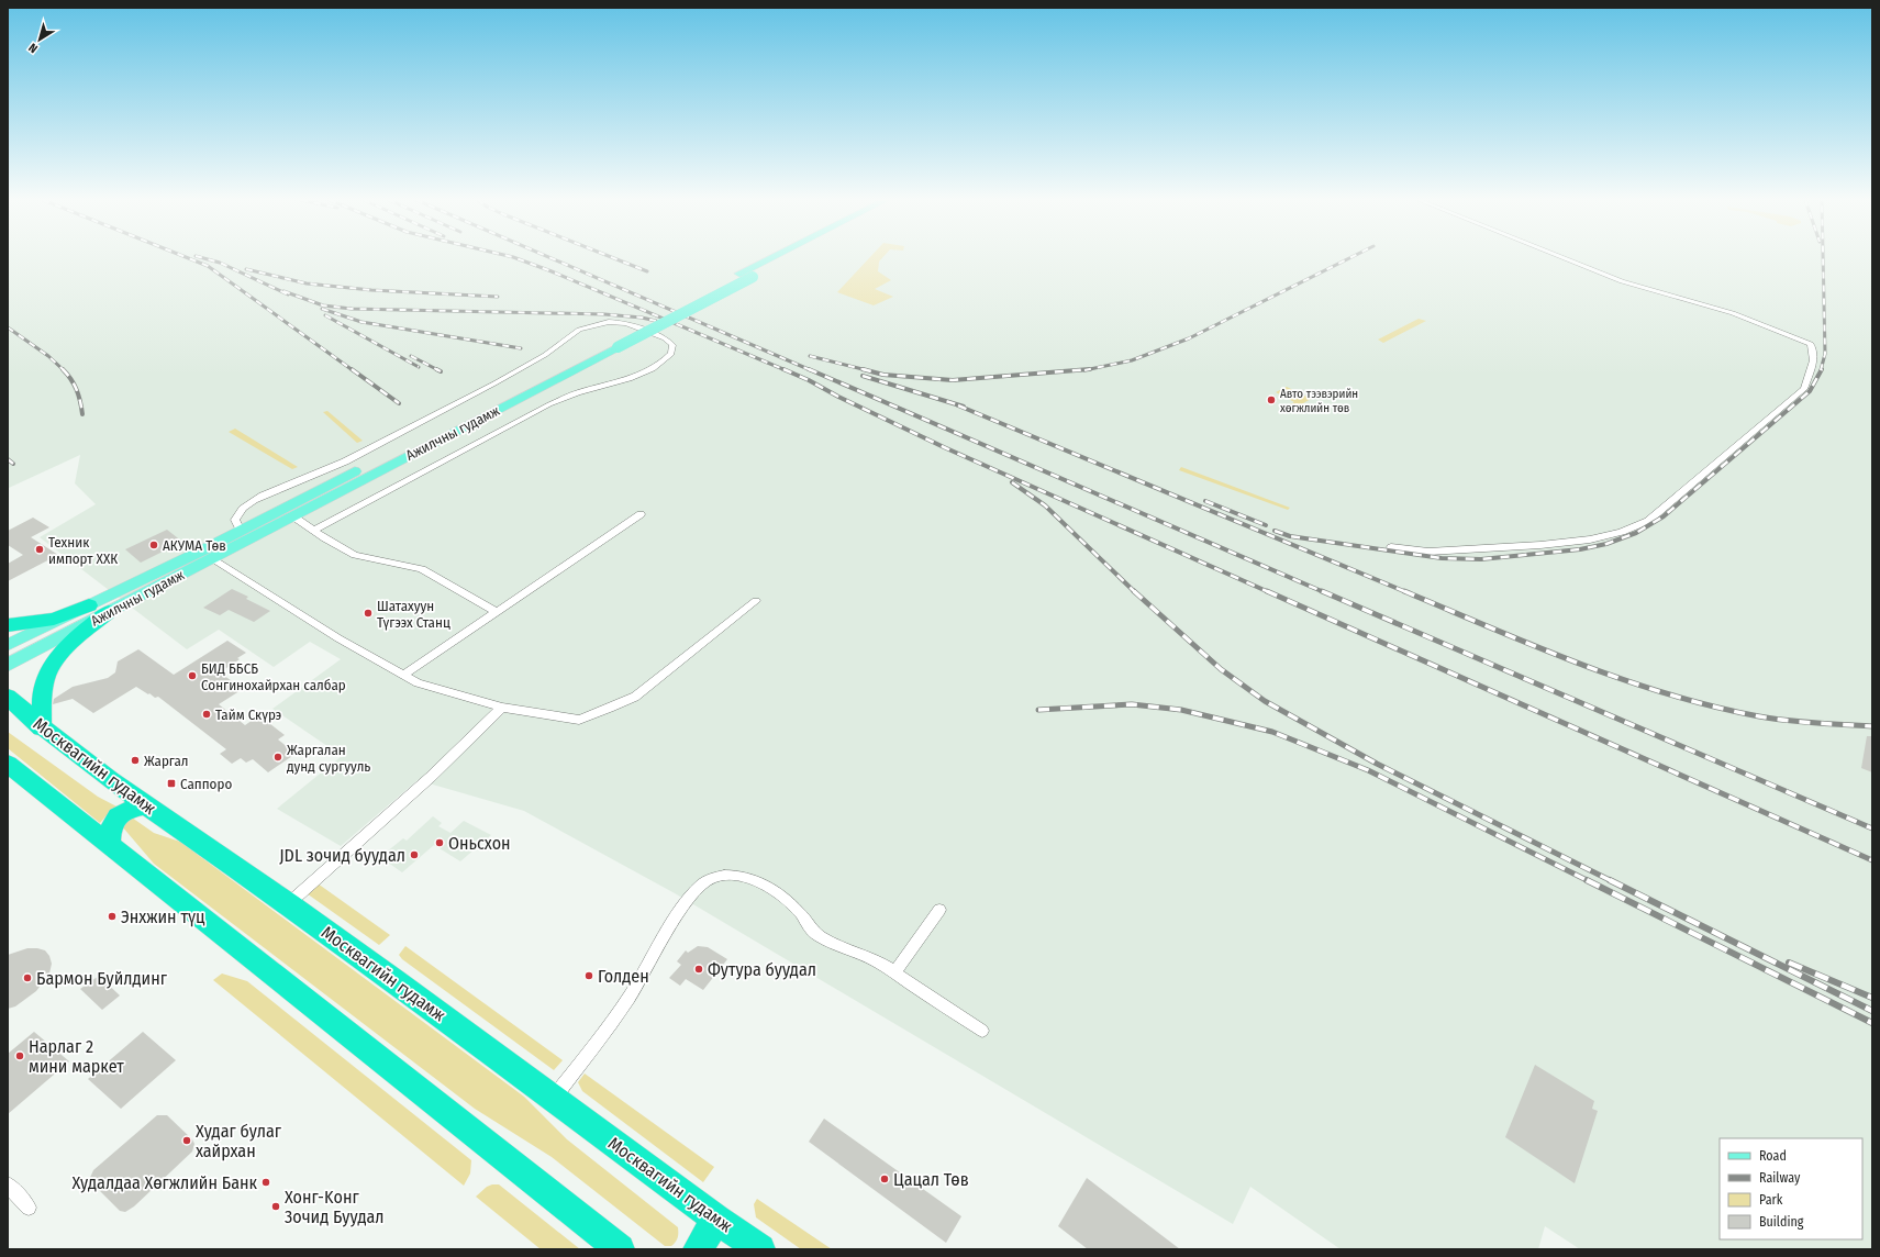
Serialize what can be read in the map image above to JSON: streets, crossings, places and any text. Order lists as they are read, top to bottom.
{
  "streets": {
    "highway": ["Москвагийн гудамж"],
    "main road": ["Ажилчны гудамж"]
  },
  "places": {
    "other": [
      "Авто тээвэрийн хөгжлийн төв",
      "АКУМА Төв",
      "Техник импорт ХХК",
      "Шатахуун Түгээх Станц",
      "БИД ББСБ Сонгинохайрхан салбар",
      "Тайм Скүрэ",
      "Жаргалан дунд сургууль",
      "Жаргал",
      "Оньсхон",
      "JDL зочид буудал",
      "Энхжин түц",
      "Футура буудал",
      "Голден",
      "Бармон Буйлдинг",
      "Нарлаг 2 мини маркет",
      "Худаг булаг хайрхан",
      "Цацал Төв",
      "Худалдаа Хөгжлийн Банк",
      "Хонг-Kонг 3очид Буудал"
    ],
    "transit": ["Саппоро"]
  },
  "legend": [
    "Road",
    "Railway",
    "Park",
    "Building"
  ],
  "north": "bottom left"
}
